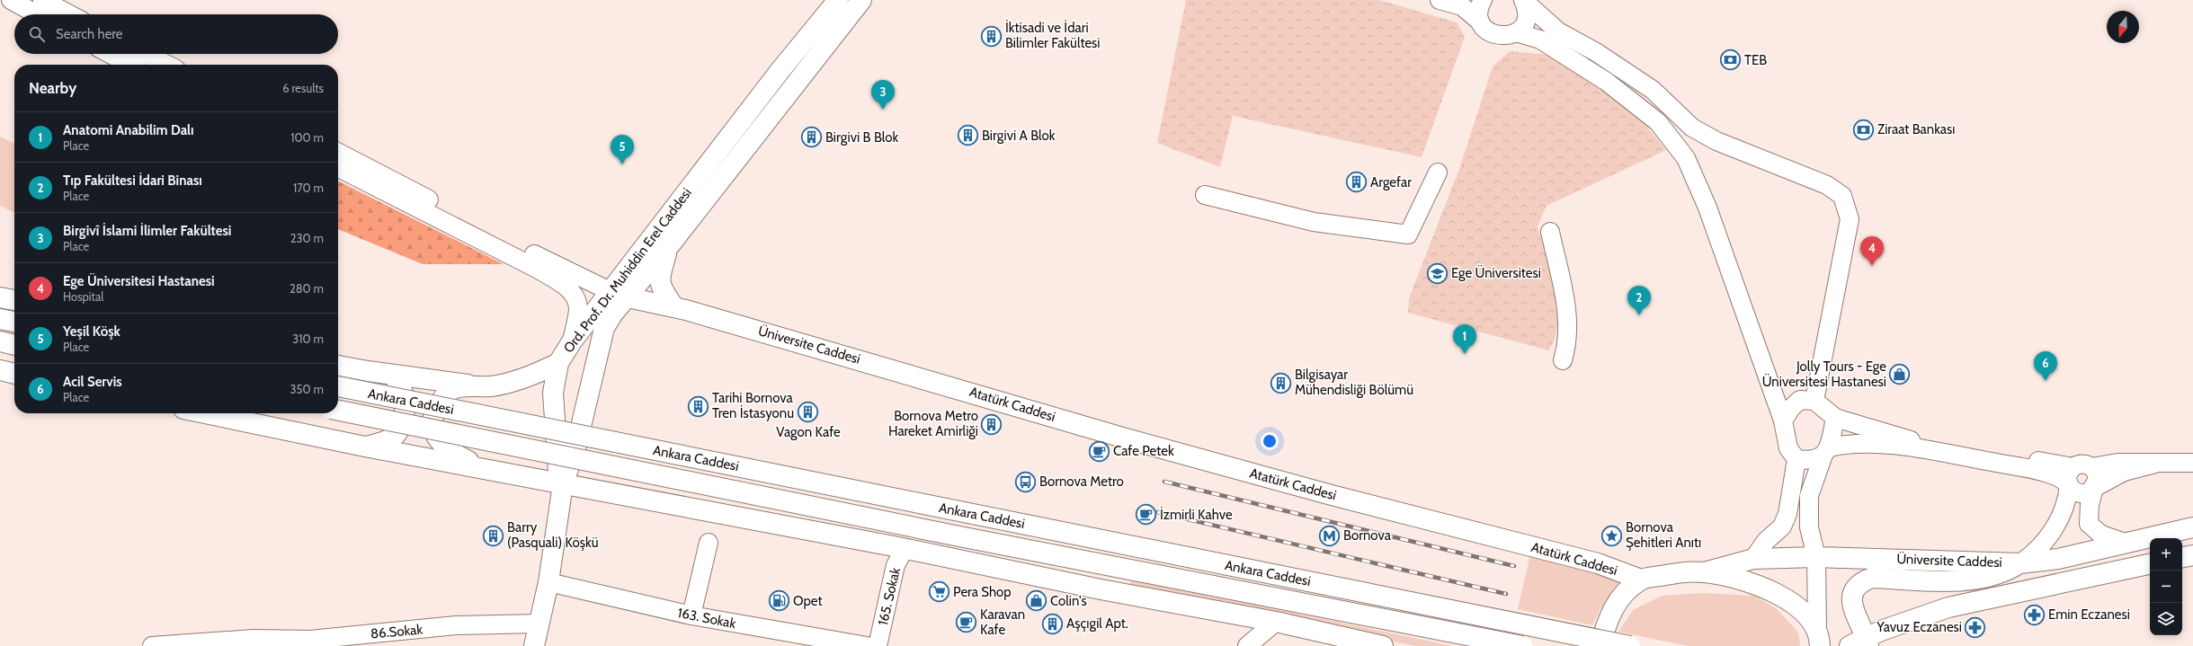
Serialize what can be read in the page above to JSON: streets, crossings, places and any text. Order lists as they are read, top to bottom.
{
  "streets": {
    "main road": [
      "Ord. Prof. Dr. Muhiddin Erel Caddesi",
      "Üniversite Caddesi",
      "Ankara Caddesi",
      "Atatürk Caddesi"
    ],
    "street": ["165. Sokak", "163. Sokak", "86.Sokak"]
  },
  "crossings": [
    ["Ord. Prof. Dr. Muhiddin Erel Caddesi", "Üniversite Caddesi"],
    ["Üniversite Caddesi", "Atatürk Caddesi"]
  ],
  "places": {
    "building": [
      "İktisadi ve İdari Bilimler Fakültesi",
      "Birgivi A Blok",
      "Birgivi B Blok",
      "Argefar",
      "Bilgisayar Mühendisliği Bölümü",
      "Tarihi Bornova Tren İstasyonu",
      "Vagon Kafe",
      "Bornova Metro Hareket Amirliği",
      "Barry (Pasquali) Köşkü",
      "Aşçıgil Apt."
    ],
    "bank": ["TEB", "Ziraat Bankası"],
    "school or university": ["Ege Üniversitesi"],
    "shop": ["Jolly Tours - Ege Üniversitesi Hastanesi", "Colin's"],
    "cafe": ["Cafe Petek", "İzmirli Kahve", "Karavan Kafe"],
    "bus stop": ["Bornova Metro"],
    "metro station": ["Bornova"],
    "place": ["Bornova Şehitleri Anıtı"],
    "supermarket": ["Pera Shop"],
    "fuel station": ["Opet"],
    "pharmacy": ["Emin Eczanesi", "Yavuz Eczanesi"]
  },
  "north": "bottom",
  "page": {
    "search": "Search here",
    "heading": ["Nearby", "6 results"],
    "pins": [
      "3",
      "5",
      "4",
      "2",
      "1",
      "6"
    ],
    "list": [
      {
        "mark": "1",
        "name": "Anatomi Anabilim Dalı",
        "note": "Place",
        "value": "100 m"
      },
      {
        "mark": "2",
        "name": "Tıp Fakültesi İdari Binası",
        "note": "Place",
        "value": "170 m"
      },
      {
        "mark": "3",
        "name": "Birgivî İslami İlimler Fakültesi",
        "note": "Place",
        "value": "230 m"
      },
      {
        "mark": "4",
        "name": "Ege Üniversitesi Hastanesi",
        "note": "Hospital",
        "value": "280 m"
      },
      {
        "mark": "5",
        "name": "Yeşil Köşk",
        "note": "Place",
        "value": "310 m"
      },
      {
        "mark": "6",
        "name": "Acil Servis",
        "note": "Place",
        "value": "350 m"
      }
    ],
    "map_buttons": ["+", "−"]
  }
}
